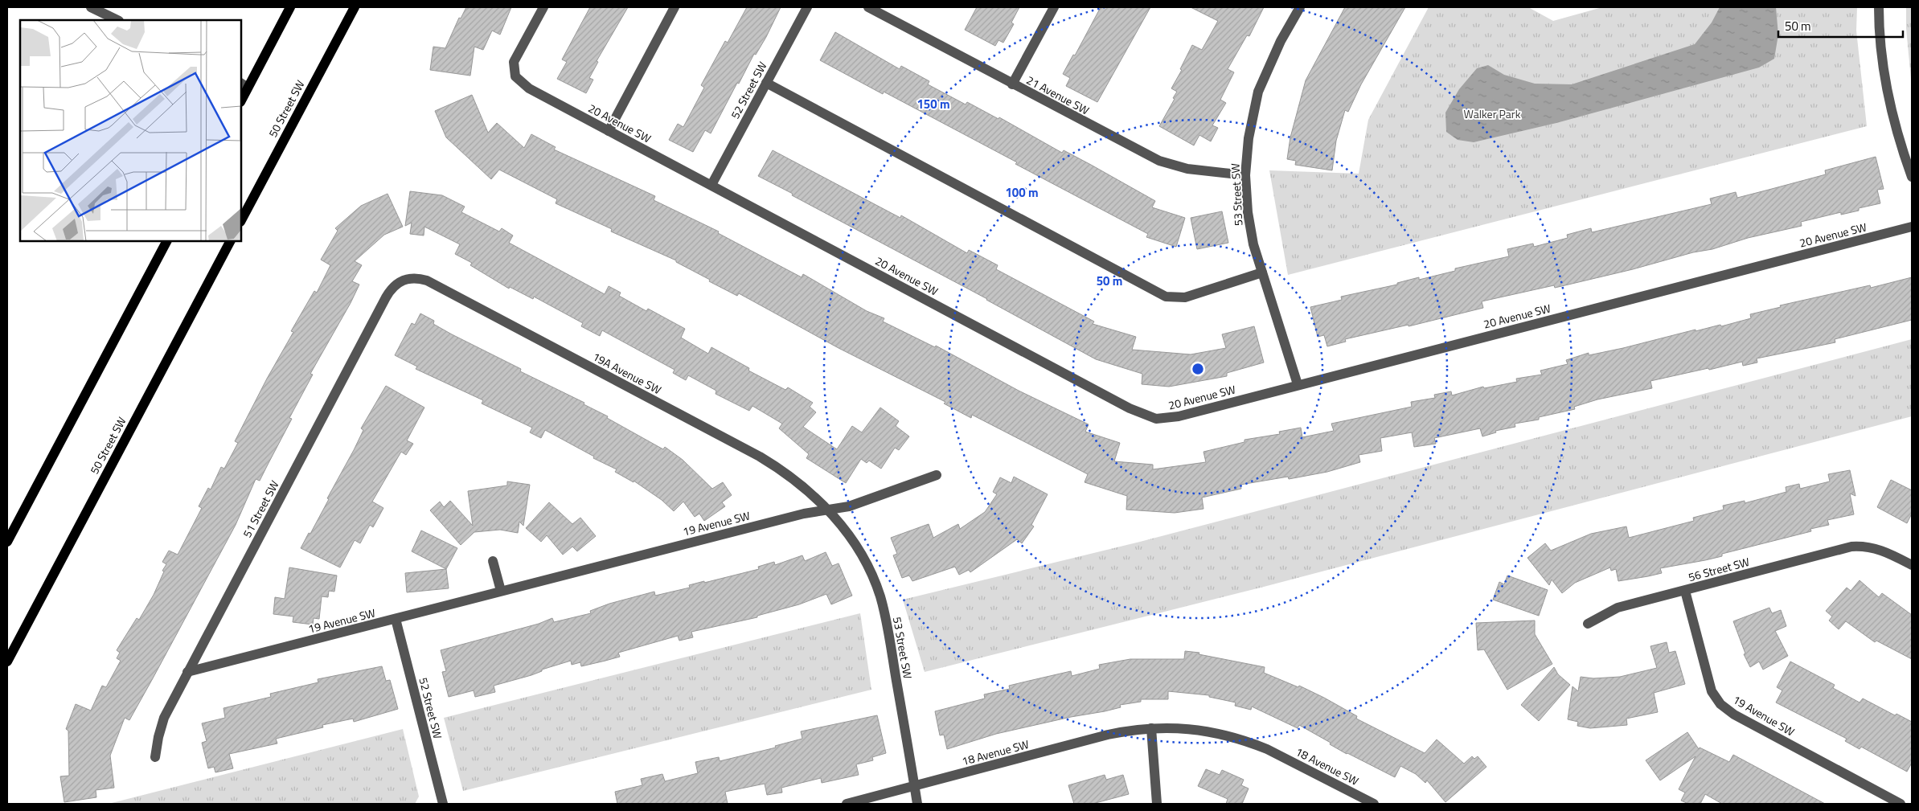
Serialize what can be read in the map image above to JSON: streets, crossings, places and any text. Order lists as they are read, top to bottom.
{
  "streets": {
    "main road": ["50 Street SW"],
    "street": [
      "52 Street SW",
      "21 Avenue SW",
      "20 Avenue SW",
      "53 Street SW",
      "19A Avenue SW",
      "51 Street SW",
      "19 Avenue SW",
      "56 Street SW",
      "18 Avenue SW"
    ]
  },
  "crossings": [
    ["52 Street SW", "20 Avenue SW"],
    ["52 Street SW", "19 Avenue SW"],
    ["21 Avenue SW", "53 Street SW"],
    ["20 Avenue SW", "53 Street SW"],
    ["53 Street SW", "19A Avenue SW"],
    ["53 Street SW", "19 Avenue SW"],
    ["53 Street SW", "18 Avenue SW"],
    ["19A Avenue SW", "51 Street SW"],
    ["19A Avenue SW", "19 Avenue SW"],
    ["51 Street SW", "19 Avenue SW"],
    ["19 Avenue SW", "56 Street SW"]
  ],
  "parks": ["Walker Park"],
  "scale_bar": "50 m",
  "rings": ["150 m", "100 m", "50 m"]
}
